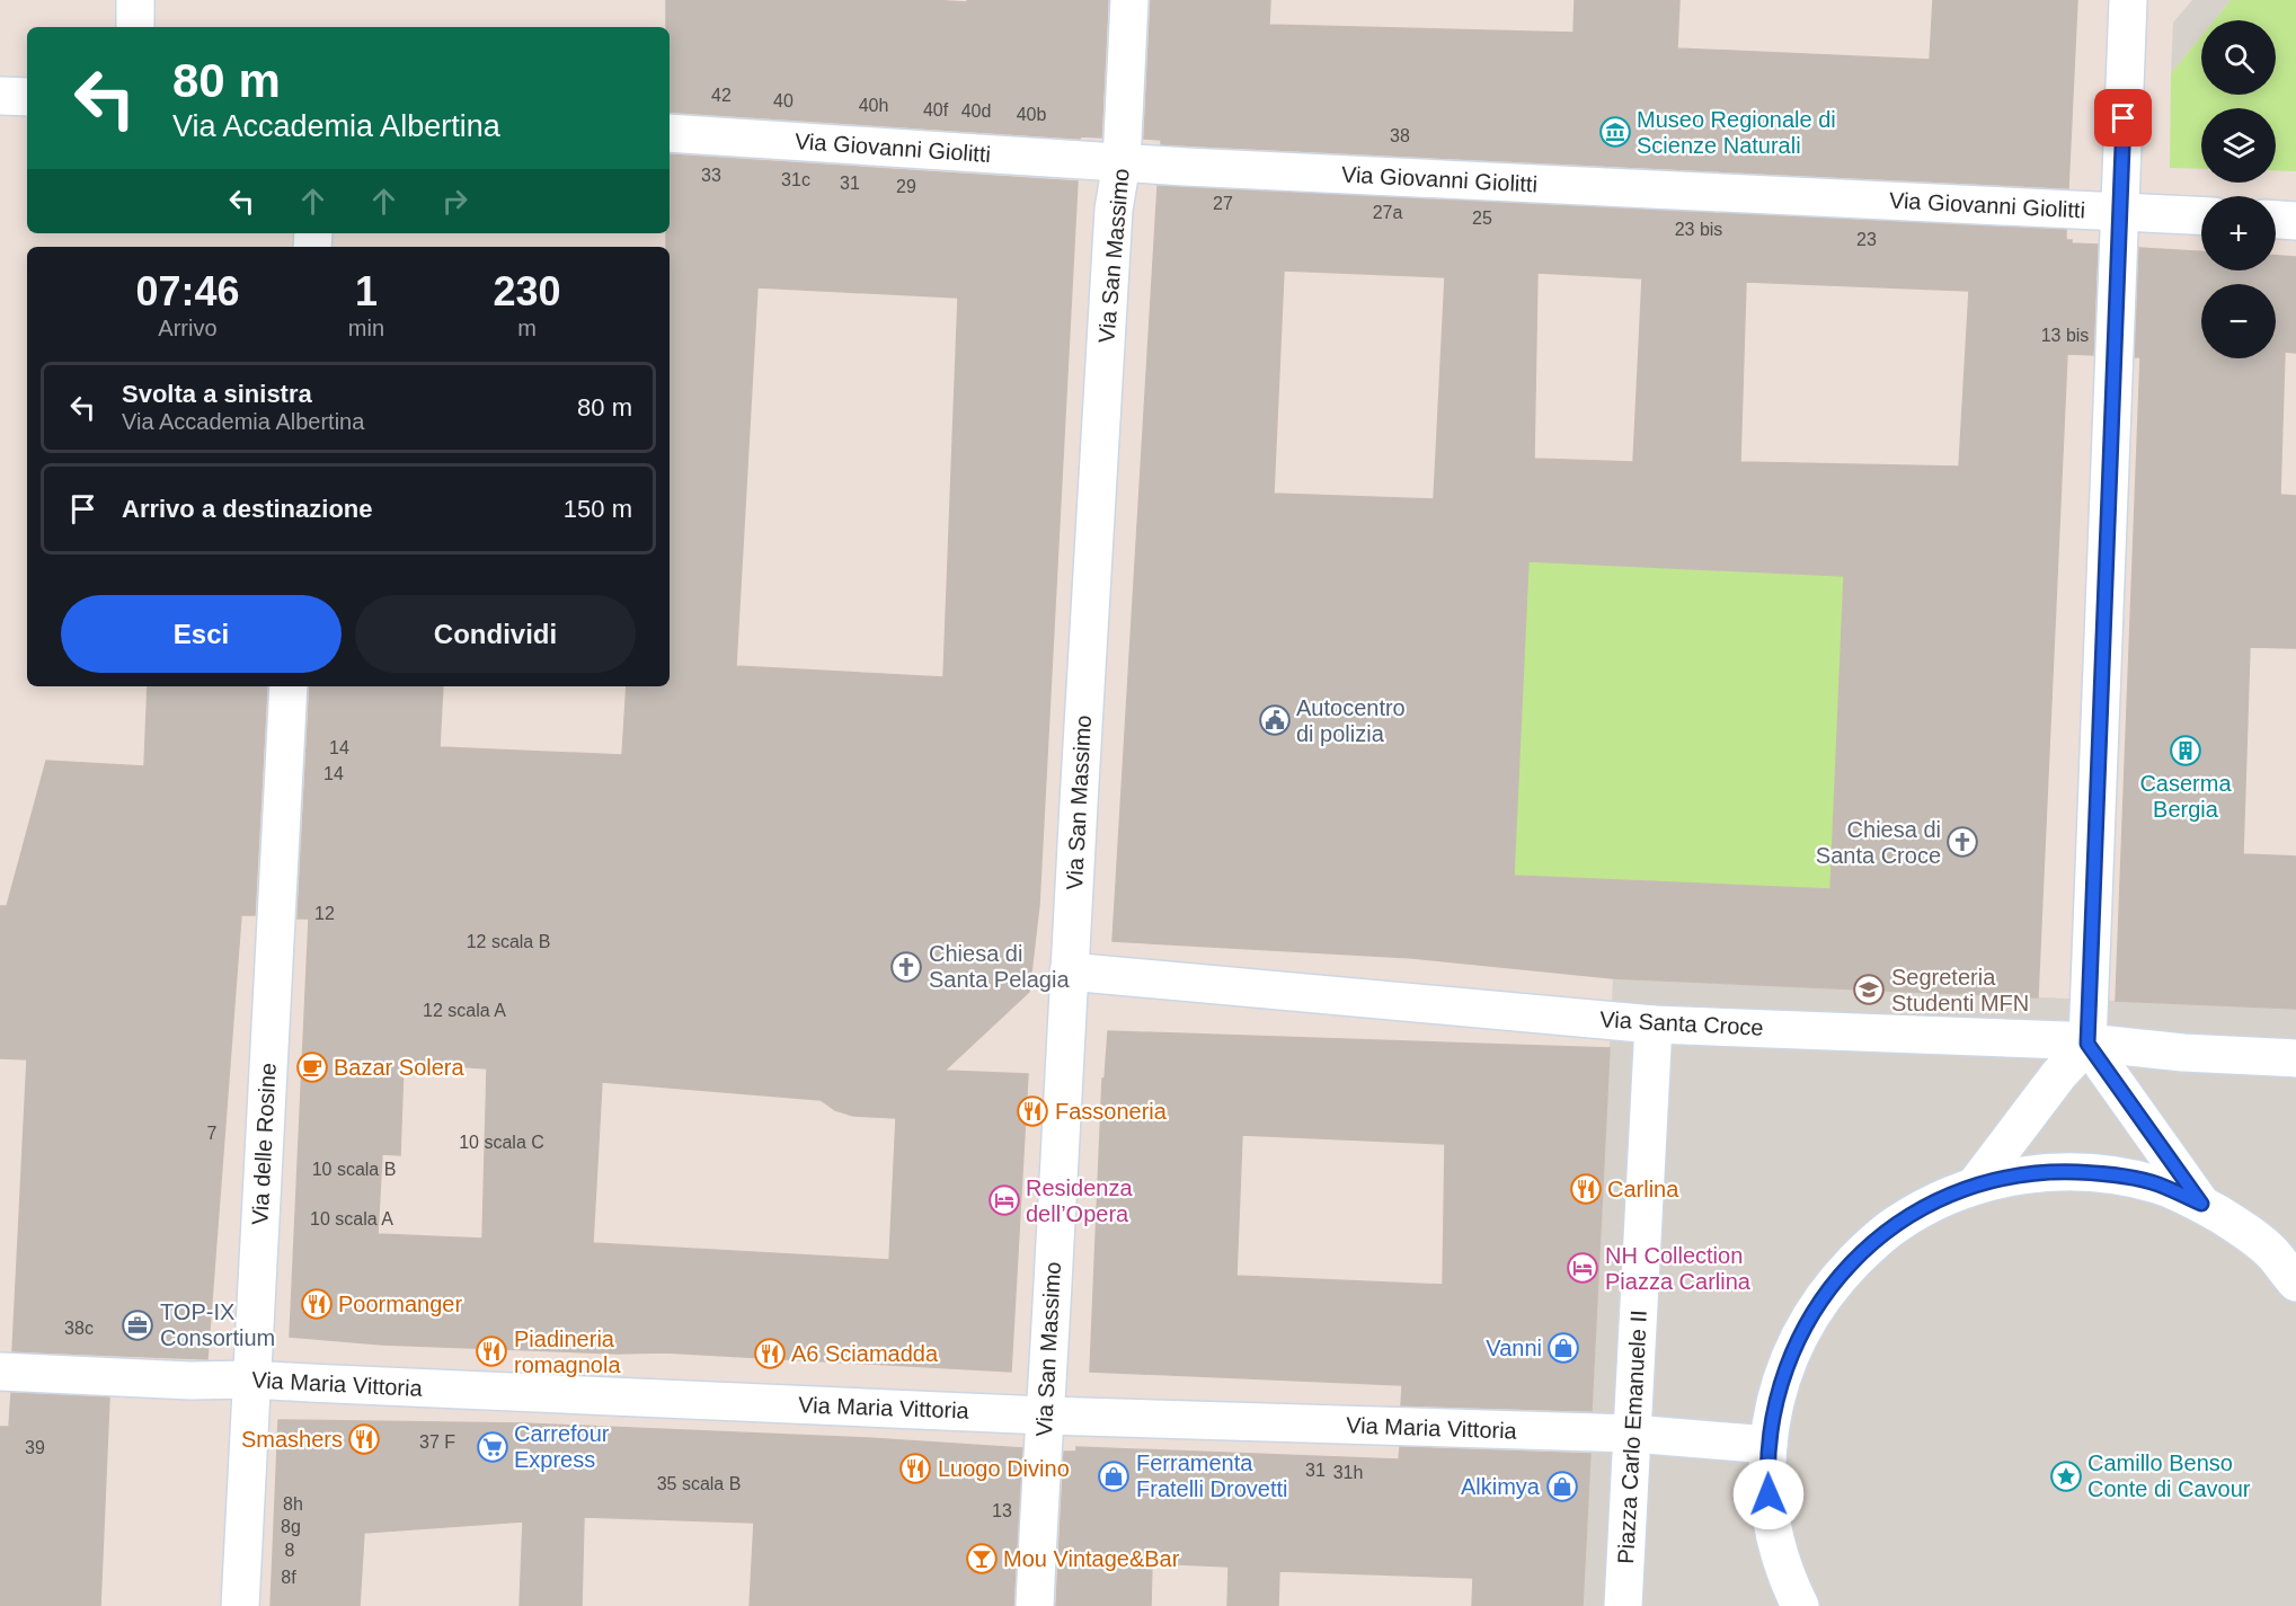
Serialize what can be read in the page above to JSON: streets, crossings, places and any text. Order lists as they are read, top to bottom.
{
  "streets": {
    "street": [
      "Via Giovanni Giolitti",
      "Via San Massimo",
      "Via Santa Croce",
      "Via delle Rosine",
      "Via Maria Vittoria",
      "Piazza Carlo Emanuele II"
    ]
  },
  "crossings": [
    ["Via Giovanni Giolitti", "Via San Massimo"],
    ["Via San Massimo", "Via Santa Croce"],
    ["Via San Massimo", "Via Maria Vittoria"],
    ["Via Santa Croce", "Piazza Carlo Emanuele II"],
    ["Via delle Rosine", "Via Maria Vittoria"],
    ["Via Maria Vittoria", "Piazza Carlo Emanuele II"]
  ],
  "places": {
    "museum": ["Museo Regionale di Scienze Naturali"],
    "public building": ["Autocentro di polizia"],
    "building": ["Caserma Bergia"],
    "church": ["Chiesa di Santa Croce", "Chiesa di Santa Pelagia"],
    "school or university": ["Segreteria Studenti MFN"],
    "cafe": ["Bazar Solera"],
    "restaurant": [
      "Fassoneria",
      "Carlina",
      "Poormanger",
      "Piadineria romagnola",
      "A6 Sciamadda",
      "Smashers",
      "Luogo Divino"
    ],
    "hotel": ["Residenza dell’Opera", "NH Collection Piazza Carlina"],
    "office": ["TOP-IX Consortium"],
    "shop": ["Vanni", "Ferramenta Fratelli Drovetti", "Alkimya"],
    "supermarket": ["Carrefour Express"],
    "place": ["Camillo Benso Conte di Cavour"],
    "bar": ["Mou Vintage&Bar"]
  },
  "house_numbers": [
    "42",
    "40",
    "40h",
    "40f",
    "40d",
    "40b",
    "38",
    "33",
    "31c",
    "31",
    "29",
    "27",
    "27a",
    "25",
    "23 bis",
    "23",
    "13 bis",
    "14",
    "14",
    "12",
    "12 scala B",
    "12 scala A",
    "7",
    "10 scala C",
    "10 scala B",
    "10 scala A",
    "38c",
    "37 F",
    "39",
    "31",
    "31h",
    "35 scala B",
    "8h",
    "13",
    "8g",
    "8",
    "8f"
  ],
  "page": {
    "map_buttons": ["+", "−"],
    "turn": ["80 m", "Via Accademia Albertina"],
    "eta": [
      "07:46",
      "Arrivo",
      "1",
      "min",
      "230",
      "m"
    ],
    "list": [
      {
        "name": "Svolta a sinistra",
        "note": "Via Accademia Albertina",
        "value": "80 m"
      },
      {
        "name": "Arrivo a destinazione",
        "value": "150 m"
      }
    ],
    "buttons": ["Esci", "Condividi"]
  }
}
